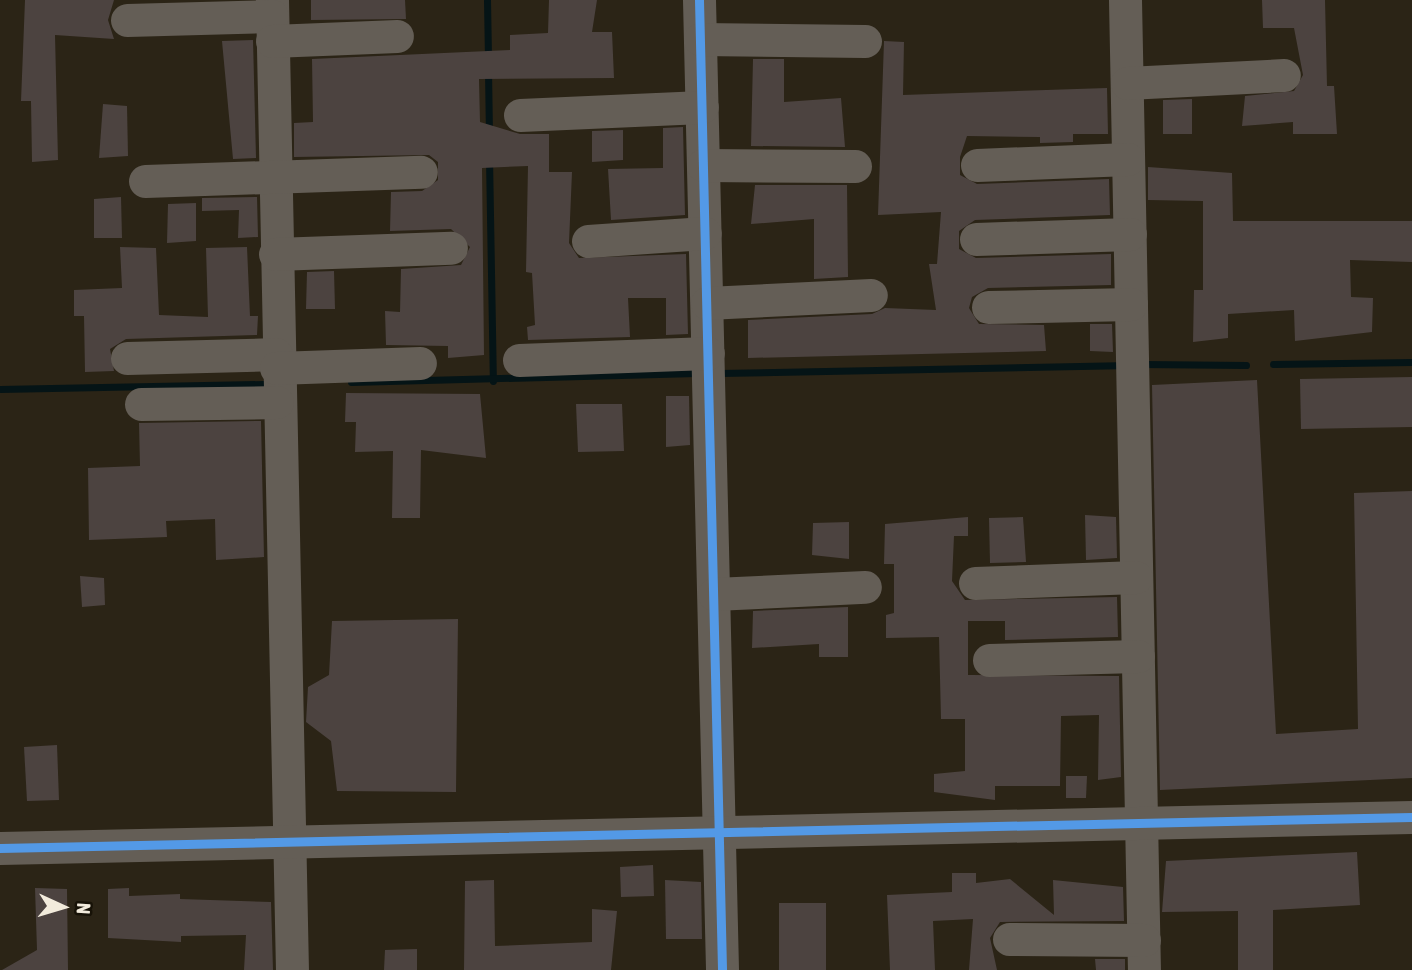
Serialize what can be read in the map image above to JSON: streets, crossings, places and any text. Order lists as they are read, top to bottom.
{
  "north": "right"
}
